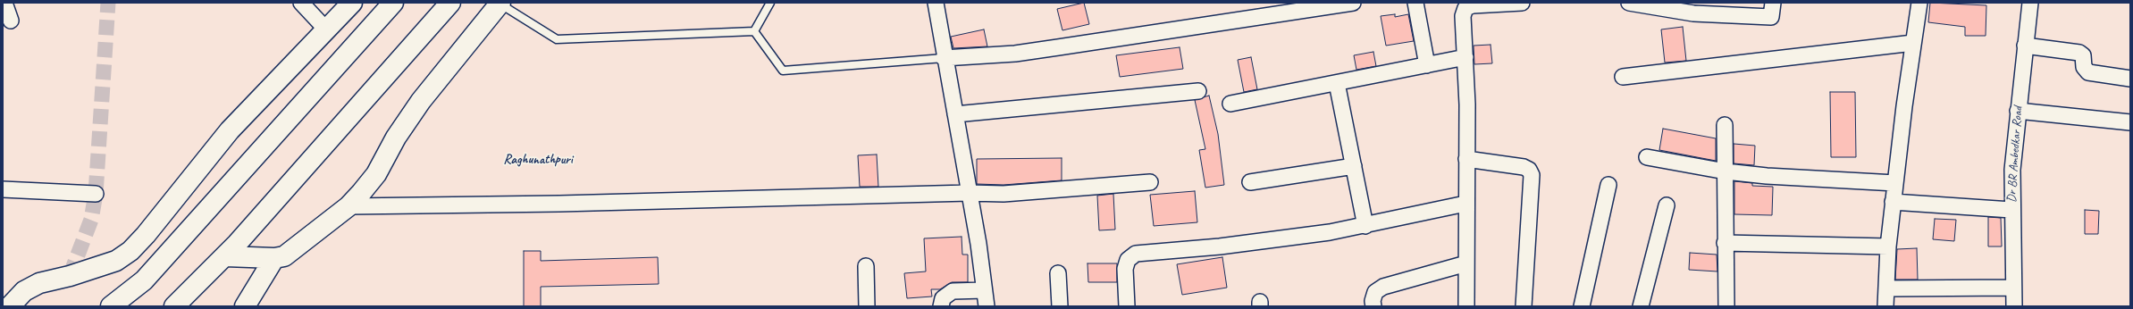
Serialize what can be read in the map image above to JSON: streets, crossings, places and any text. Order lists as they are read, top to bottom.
{
  "streets": {
    "street": ["Dr BR Ambedkar Road"]
  },
  "districts": ["Raghunathpuri"]
}
